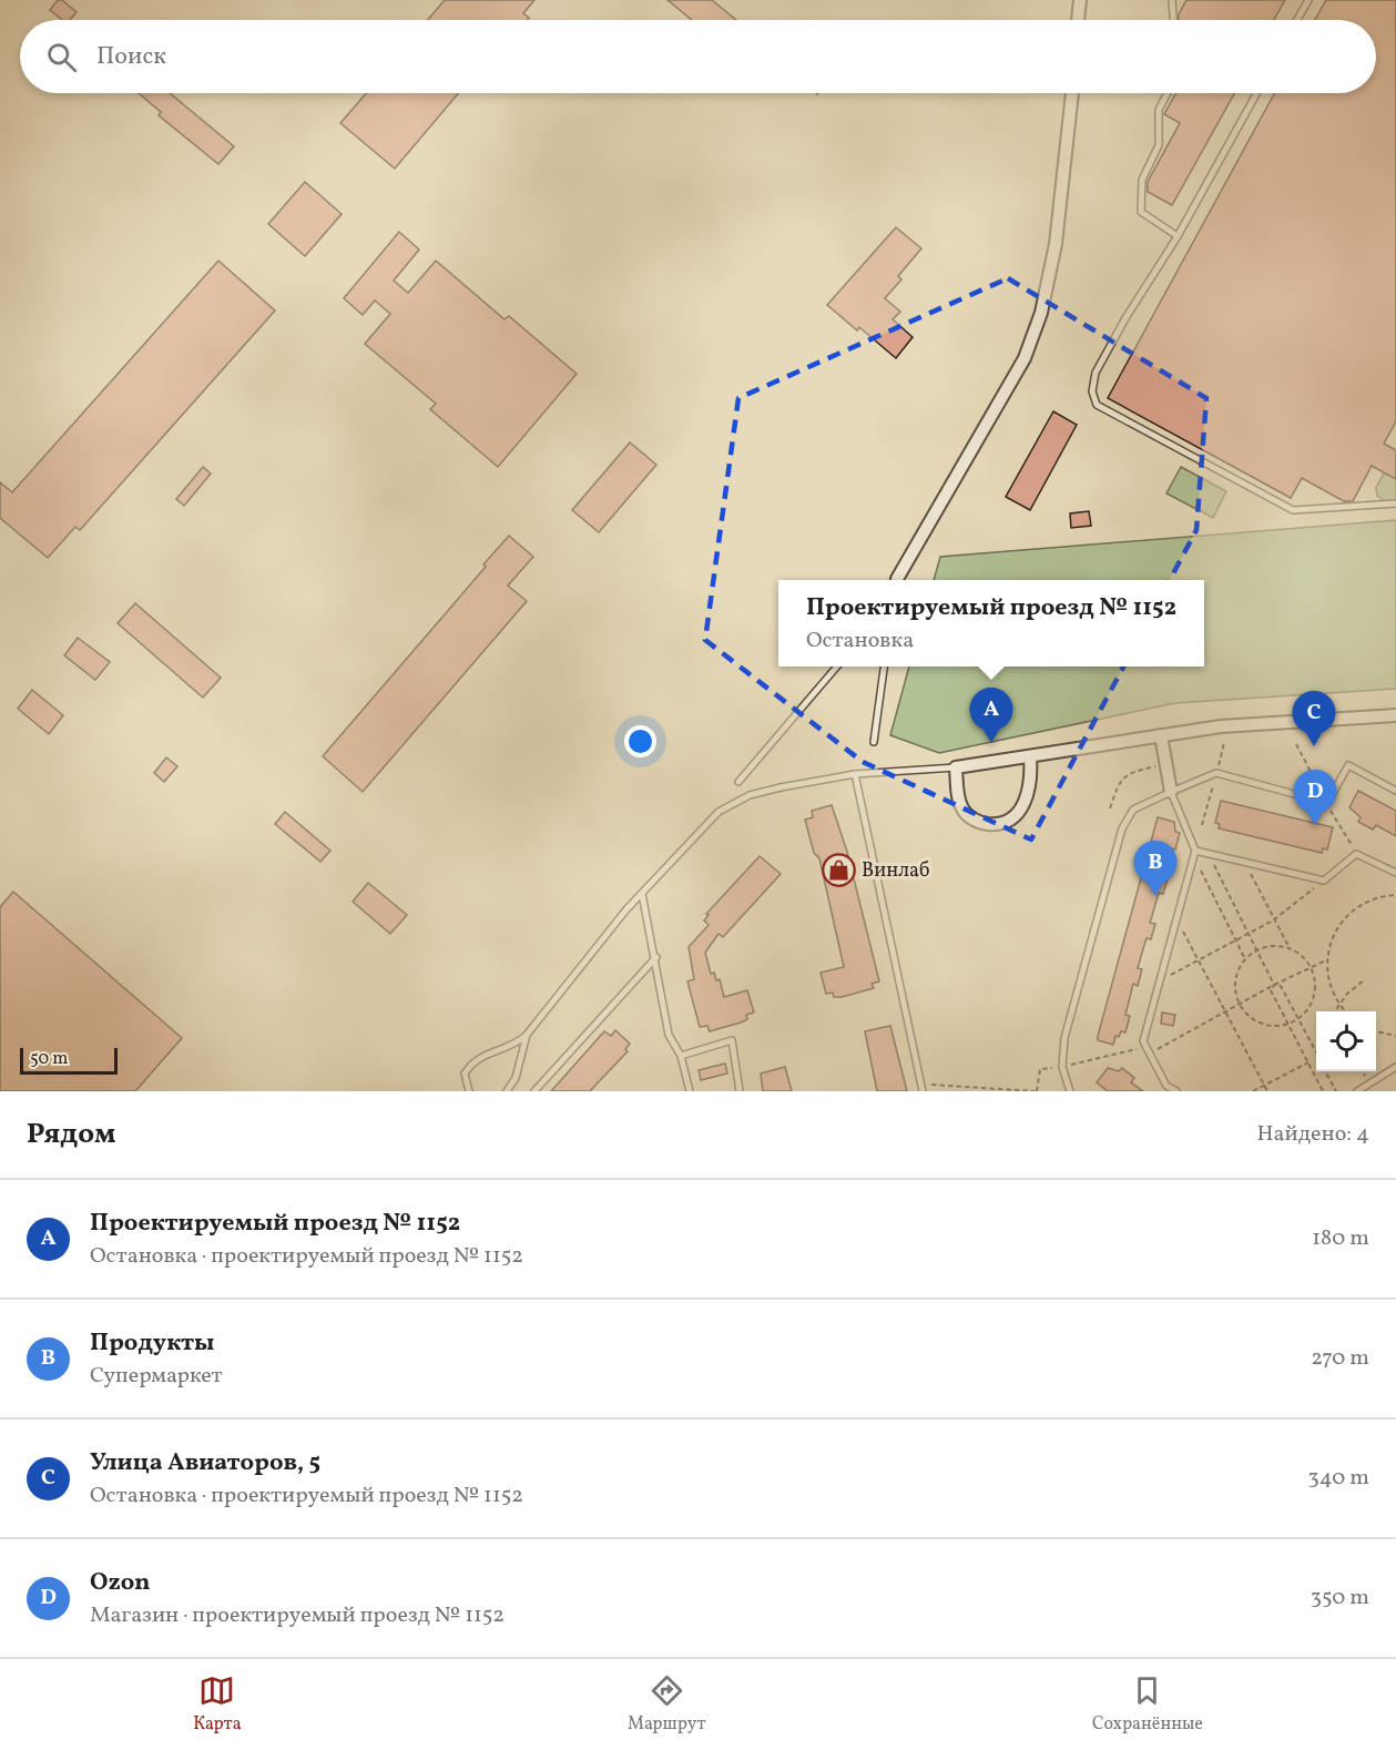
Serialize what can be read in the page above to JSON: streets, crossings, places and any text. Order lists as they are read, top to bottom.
{
  "places": {
    "shop": ["Винлаб"]
  },
  "scale_bar": "50 m",
  "page": {
    "search": "Поиск",
    "popup": ["Проектируемый проезд № 1152", "Остановка"],
    "pins": [
      "A",
      "C",
      "D",
      "B"
    ],
    "scale": "50 m",
    "heading": ["Рядом", "Найдено: 4"],
    "list": [
      {
        "mark": "A",
        "name": "Проектируемый проезд № 1152",
        "note": "Остановка · проектируемый проезд № 1152",
        "value": "180 m"
      },
      {
        "mark": "B",
        "name": "Продукты",
        "note": "Супермаркет",
        "value": "270 m"
      },
      {
        "mark": "C",
        "name": "Улица Авиаторов, 5",
        "note": "Остановка · проектируемый проезд № 1152",
        "value": "340 m"
      },
      {
        "mark": "D",
        "name": "Ozon",
        "note": "Магазин · проектируемый проезд № 1152",
        "value": "350 m"
      }
    ],
    "nav": ["Карта", "Маршрут", "Сохранённые"]
  }
}
